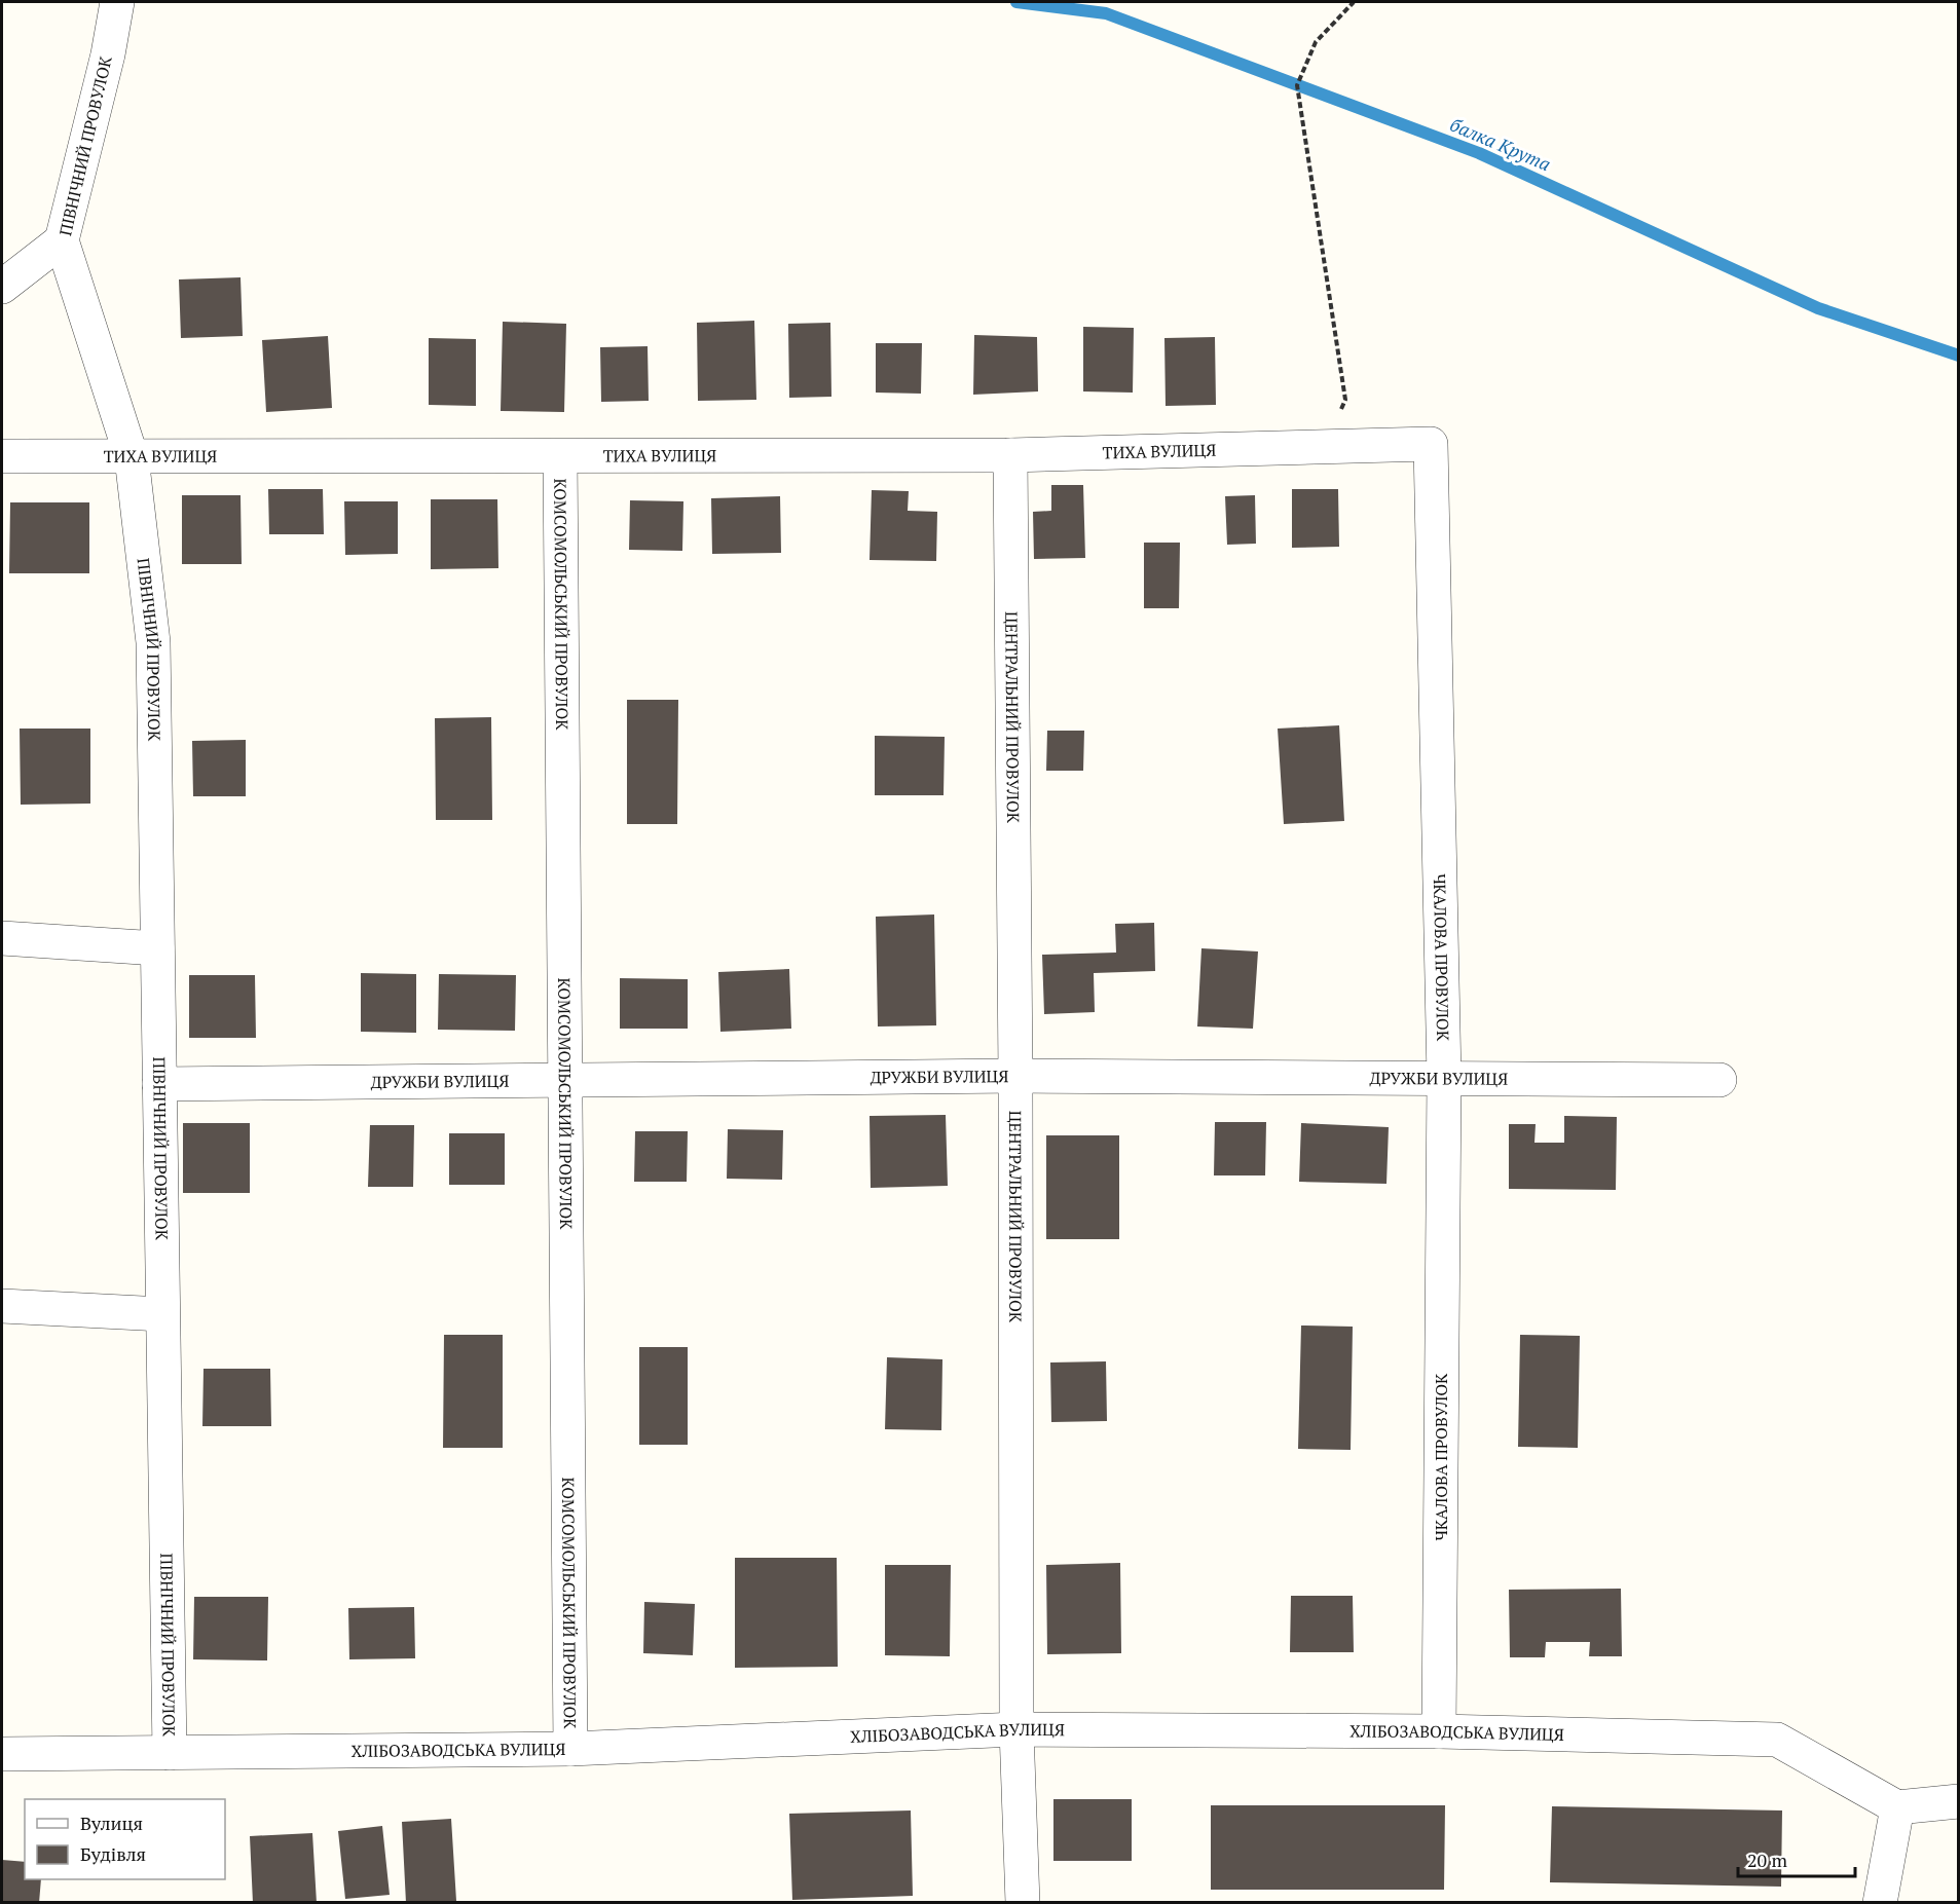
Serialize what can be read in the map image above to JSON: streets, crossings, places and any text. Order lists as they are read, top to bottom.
{
  "streets": {
    "street": [
      "ПІВНІЧНИЙ ПРОВУЛОК",
      "ТИХА ВУЛИЦЯ",
      "КОМСОМОЛЬСЬКИЙ ПРОВУЛОК",
      "ЦЕНТРАЛЬНИЙ ПРОВУЛОК",
      "ЧКАЛОВА ПРОВУЛОК",
      "ДРУЖБИ ВУЛИЦЯ",
      "ХЛІБОЗАВОДСЬКА ВУЛИЦЯ"
    ]
  },
  "crossings": [
    ["ПІВНІЧНИЙ ПРОВУЛОК", "ТИХА ВУЛИЦЯ"],
    ["ПІВНІЧНИЙ ПРОВУЛОК", "ДРУЖБИ ВУЛИЦЯ"],
    ["ПІВНІЧНИЙ ПРОВУЛОК", "ХЛІБОЗАВОДСЬКА ВУЛИЦЯ"],
    ["ТИХА ВУЛИЦЯ", "КОМСОМОЛЬСЬКИЙ ПРОВУЛОК"],
    ["ТИХА ВУЛИЦЯ", "ЦЕНТРАЛЬНИЙ ПРОВУЛОК"],
    ["ТИХА ВУЛИЦЯ", "ЧКАЛОВА ПРОВУЛОК"],
    ["КОМСОМОЛЬСЬКИЙ ПРОВУЛОК", "ДРУЖБИ ВУЛИЦЯ"],
    ["КОМСОМОЛЬСЬКИЙ ПРОВУЛОК", "ХЛІБОЗАВОДСЬКА ВУЛИЦЯ"],
    ["ЦЕНТРАЛЬНИЙ ПРОВУЛОК", "ДРУЖБИ ВУЛИЦЯ"],
    ["ЦЕНТРАЛЬНИЙ ПРОВУЛОК", "ХЛІБОЗАВОДСЬКА ВУЛИЦЯ"],
    ["ЧКАЛОВА ПРОВУЛОК", "ДРУЖБИ ВУЛИЦЯ"],
    ["ЧКАЛОВА ПРОВУЛОК", "ХЛІБОЗАВОДСЬКА ВУЛИЦЯ"]
  ],
  "water": ["балка Крута"],
  "legend": ["Вулиця", "Будівля"],
  "scale_bar": "20 m"
}
